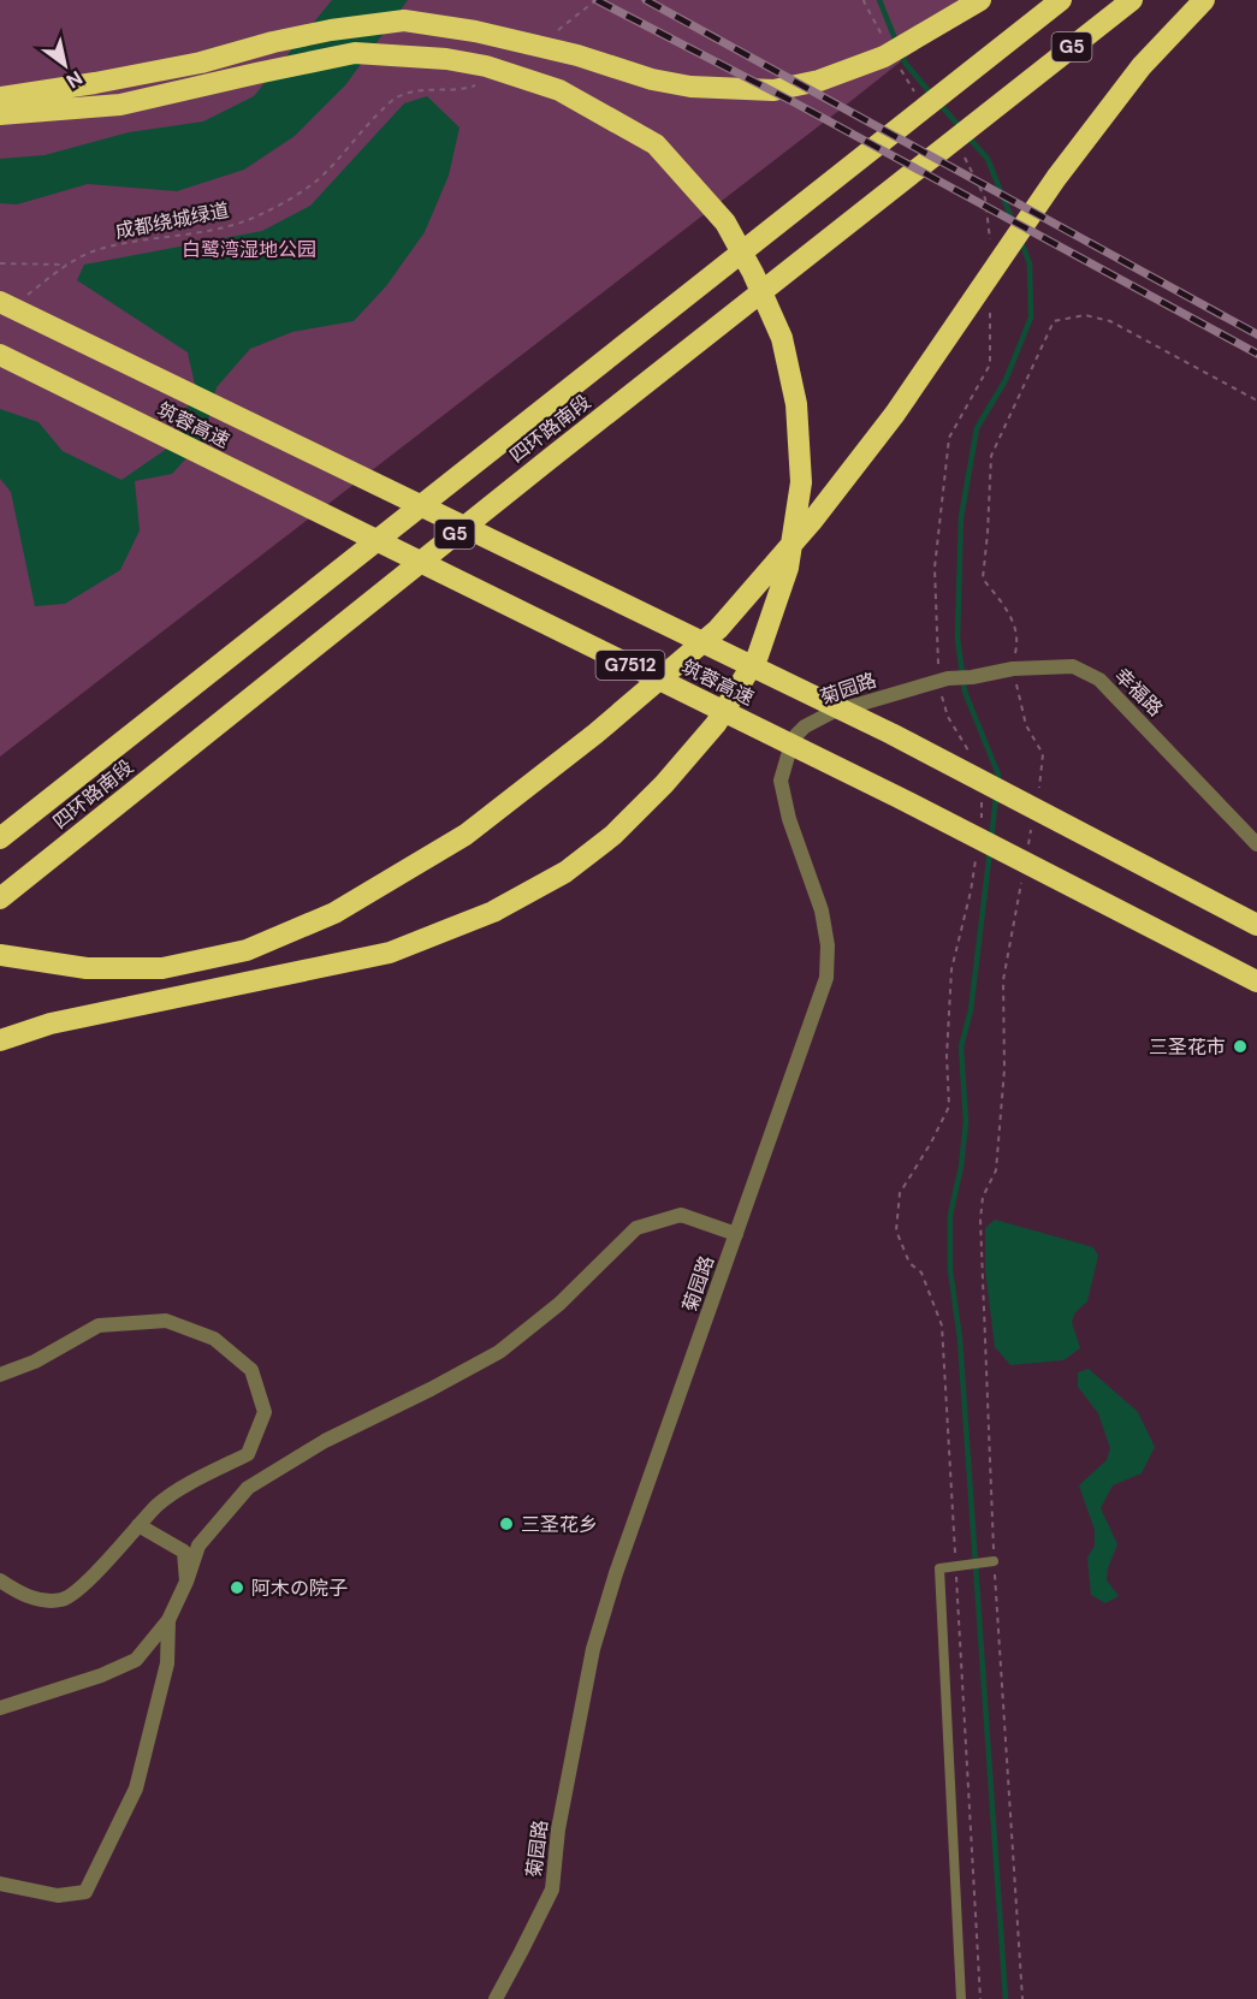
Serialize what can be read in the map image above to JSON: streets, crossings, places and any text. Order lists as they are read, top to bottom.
{
  "streets": {
    "highway": [
      "G5",
      "筑蓉高速",
      "四环路南段",
      "G7512"
    ],
    "street": ["菊园路", "幸福路"],
    "path": ["成都绕城绿道"]
  },
  "crossings": [
    ["菊园路", "幸福路"]
  ],
  "parks": ["白鹭湾湿地公园"],
  "places": ["三圣花市", "三圣花乡", "阿木の院子"],
  "north": "bottom right"
}
